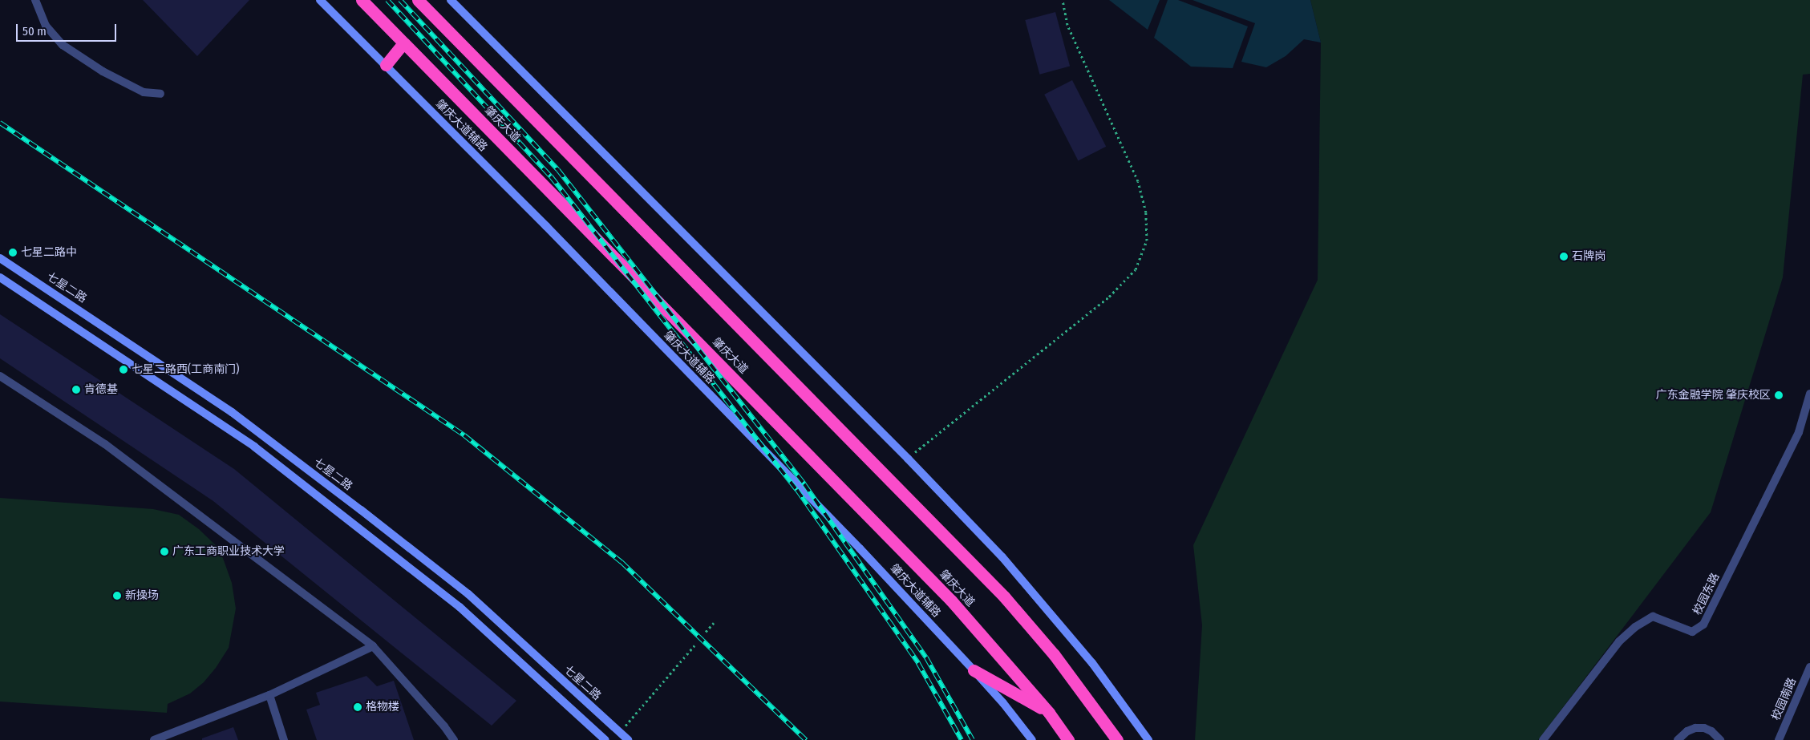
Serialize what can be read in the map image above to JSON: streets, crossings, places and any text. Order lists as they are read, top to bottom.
{
  "streets": {
    "highway": ["肇庆大道"],
    "street": [
      "肇庆大道辅路",
      "七星二路",
      "校园东路",
      "校园南路"
    ]
  },
  "places": [
    "七星二路中",
    "石牌岗",
    "七星二路西(工商南门)",
    "肯德基",
    "广东金融学院 肇庆校区",
    "广东工商职业技术大学",
    "新操场",
    "格物楼"
  ],
  "scale_bar": "50 m"
}
